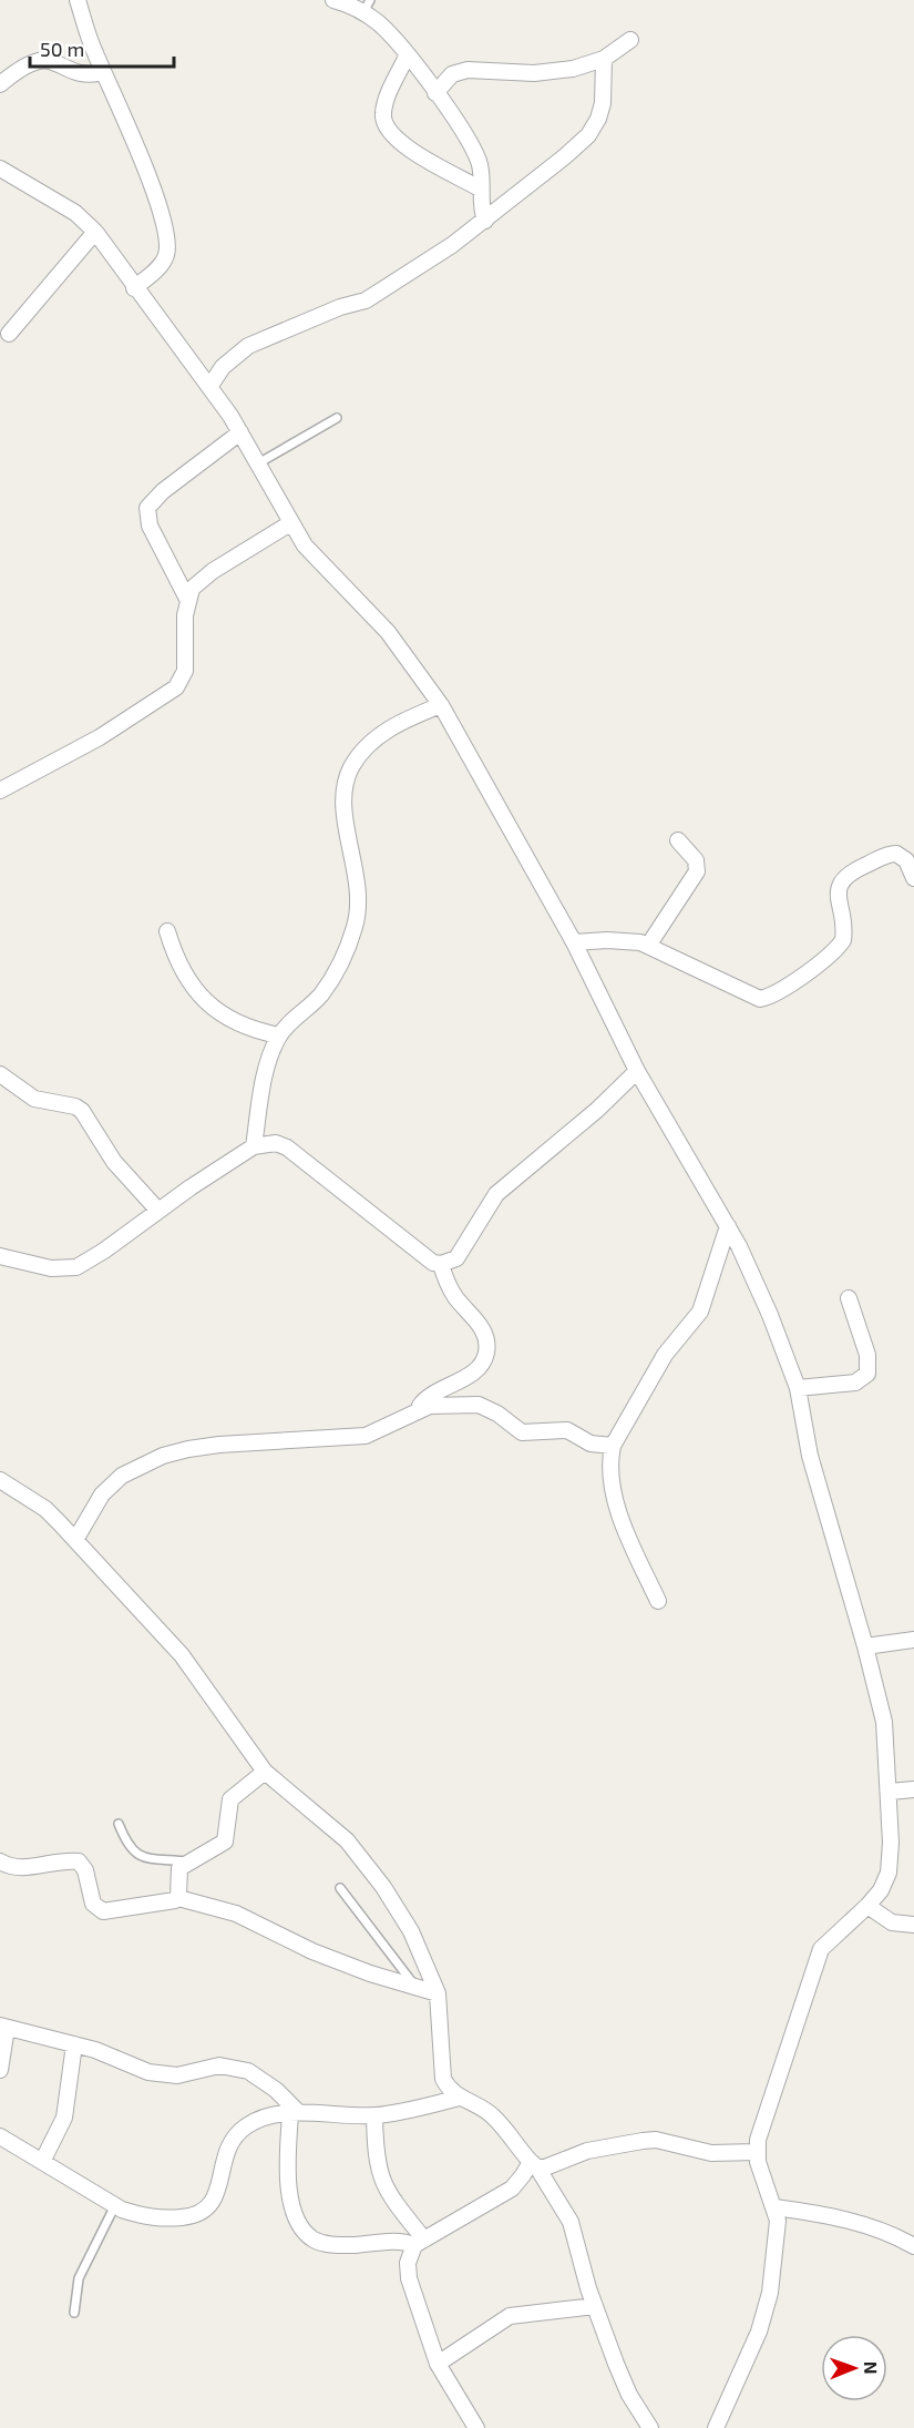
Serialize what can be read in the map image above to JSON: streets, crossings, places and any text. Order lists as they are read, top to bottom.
{
  "scale_bar": "50 m",
  "north": "right"
}
